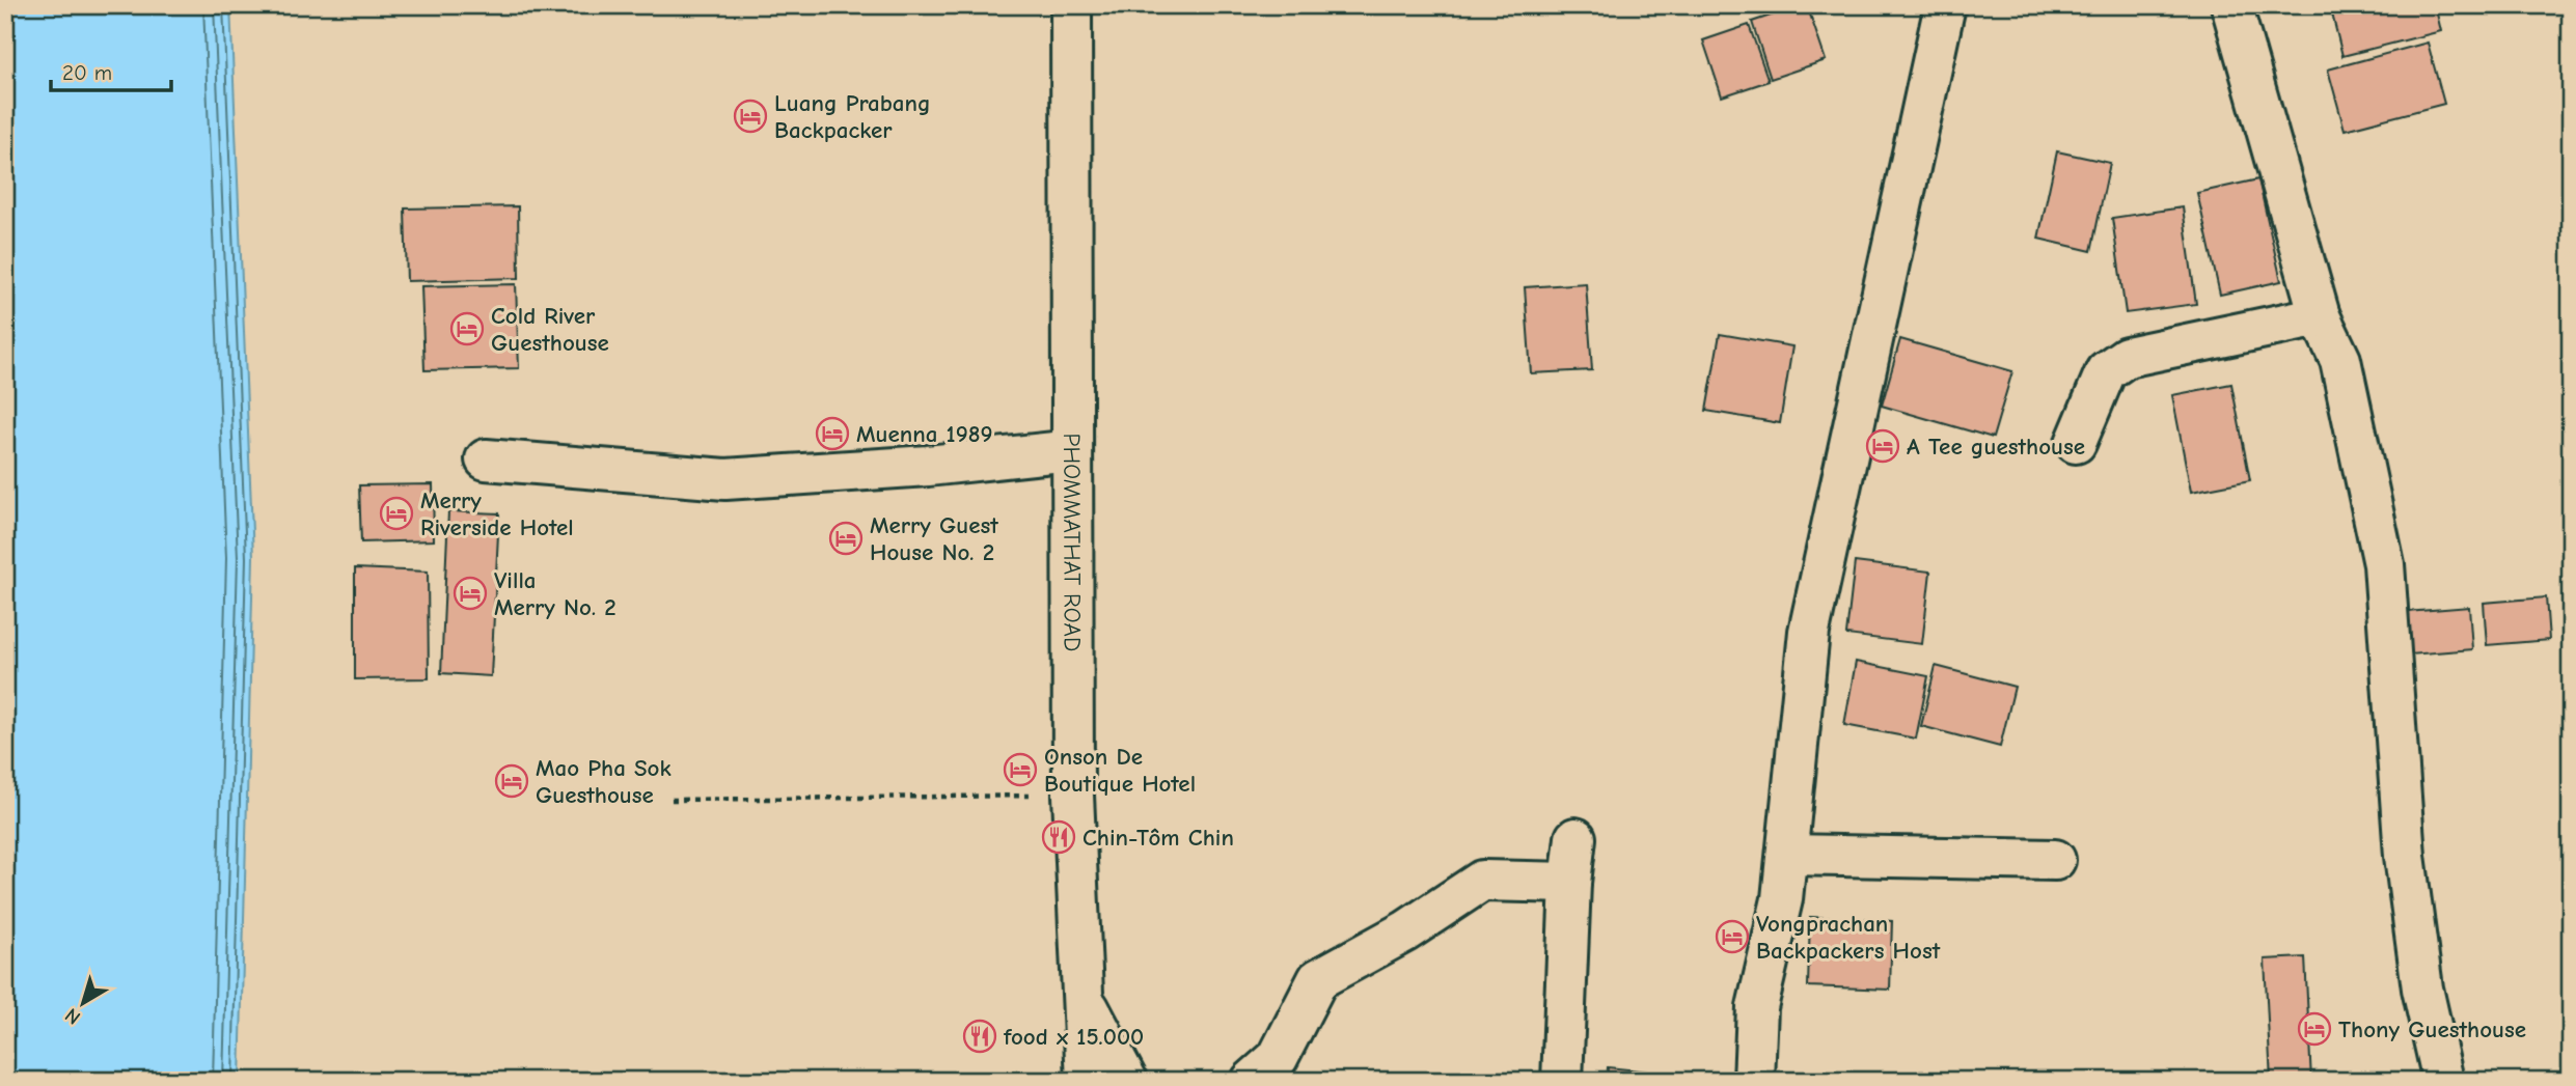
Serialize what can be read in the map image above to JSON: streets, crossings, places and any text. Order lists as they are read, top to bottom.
{
  "streets": {
    "street": ["PHOMMATHAT ROAD"]
  },
  "places": {
    "hotel": [
      "Luang Prabang Backpacker",
      "Cold River Guesthouse",
      "Muenna 1989",
      "A Tee guesthouse",
      "Merry Riverside Hotel",
      "Merry Guest House No. 2",
      "Villa Merry No. 2",
      "Onson De Boutique Hotel",
      "Mao Pha Sok Guesthouse",
      "Vongprachan Backpackers Host",
      "Thony Guesthouse"
    ],
    "restaurant": ["Chin-Tôm Chin", "food x 15.000"]
  },
  "scale_bar": "20 m",
  "north": "bottom left"
}
